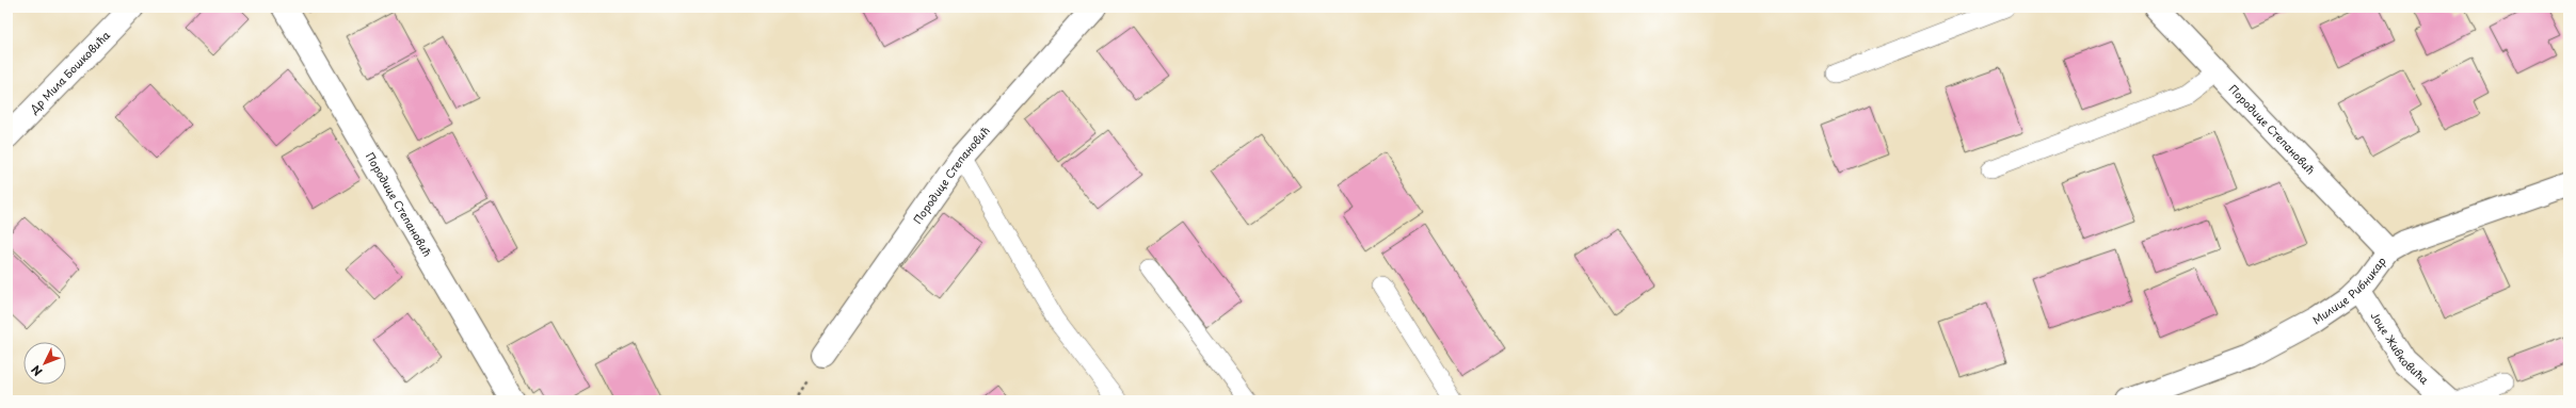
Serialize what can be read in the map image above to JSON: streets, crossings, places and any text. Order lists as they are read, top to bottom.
{
  "streets": {
    "street": [
      "Др Мила Бошковића",
      "Породице Степановић",
      "Милице Рибникар",
      "Јоце Живковића"
    ]
  },
  "crossings": [
    ["Породице Степановић", "Милице Рибникар"],
    ["Милице Рибникар", "Јоце Живковића"]
  ],
  "north": "bottom left"
}
